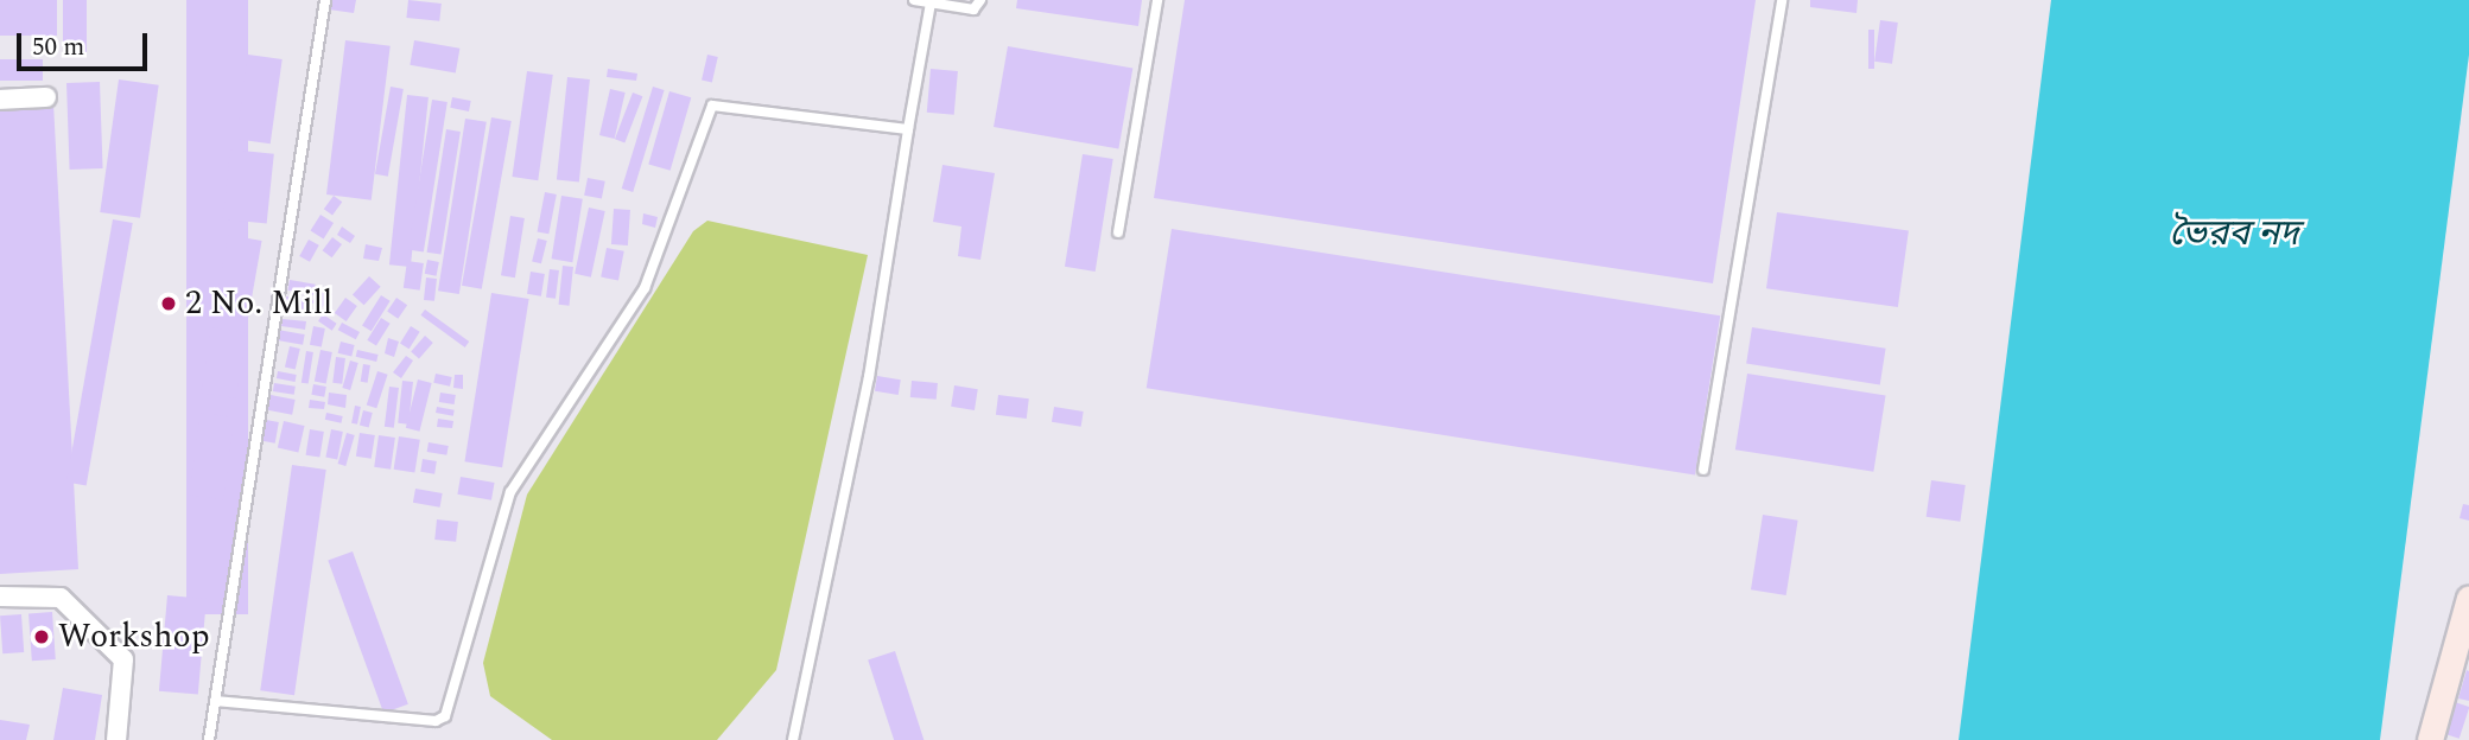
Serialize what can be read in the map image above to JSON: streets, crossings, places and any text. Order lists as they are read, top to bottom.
{
  "water": ["ভৈরব নদ"],
  "places": ["2 No. Mill", "Workshop"],
  "scale_bar": "50 m"
}
